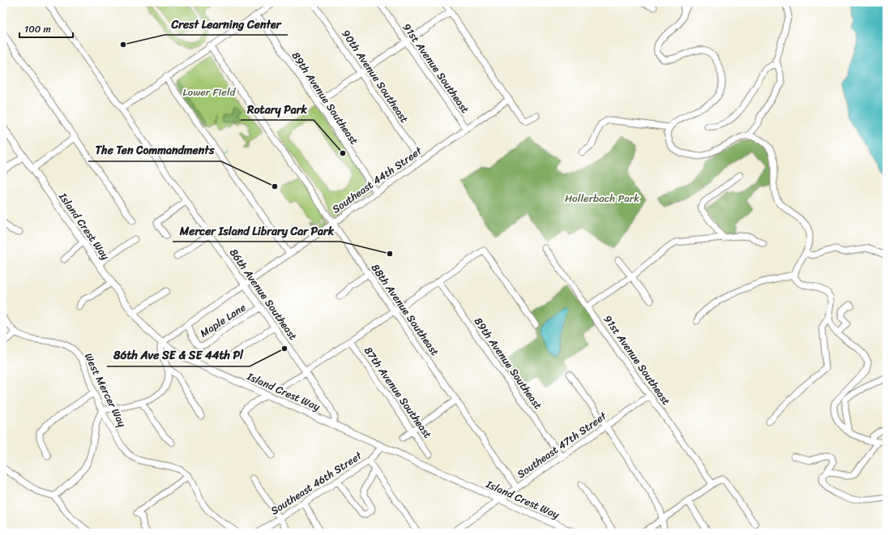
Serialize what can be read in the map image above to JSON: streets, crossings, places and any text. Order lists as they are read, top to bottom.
{
  "streets": {
    "main road": ["Island Crest Way"],
    "street": [
      "91st Avenue Southeast",
      "90th Avenue Southeast",
      "89th Avenue Southeast",
      "Southeast 44th Street",
      "86th Avenue Southeast",
      "88th Avenue Southeast",
      "Maple Lane",
      "West Mercer Way",
      "87th Avenue Southeast",
      "Southeast 47th Street",
      "Southeast 46th Street"
    ]
  },
  "crossings": [
    ["91st Avenue Southeast", "Southeast 44th Street"],
    ["91st Avenue Southeast", "Southeast 47th Street"],
    ["90th Avenue Southeast", "Southeast 44th Street"],
    ["89th Avenue Southeast", "Southeast 44th Street"],
    ["89th Avenue Southeast", "Southeast 47th Street"],
    ["Southeast 44th Street", "Island Crest Way"],
    ["Southeast 44th Street", "86th Avenue Southeast"],
    ["Southeast 44th Street", "88th Avenue Southeast"],
    ["Southeast 44th Street", "Maple Lane"],
    ["Island Crest Way", "86th Avenue Southeast"],
    ["Island Crest Way", "Southeast 47th Street"],
    ["Island Crest Way", "Southeast 46th Street"],
    ["86th Avenue Southeast", "Maple Lane"],
    ["88th Avenue Southeast", "Southeast 47th Street"]
  ],
  "parks": ["Lower Field", "Hollerbach Park"],
  "places": [
    "Crest Learning Center",
    "Rotary Park",
    "The Ten Commandments",
    "Mercer Island Library Car Park",
    "86th Ave SE & SE 44th Pl"
  ],
  "scale_bar": "100 m"
}
